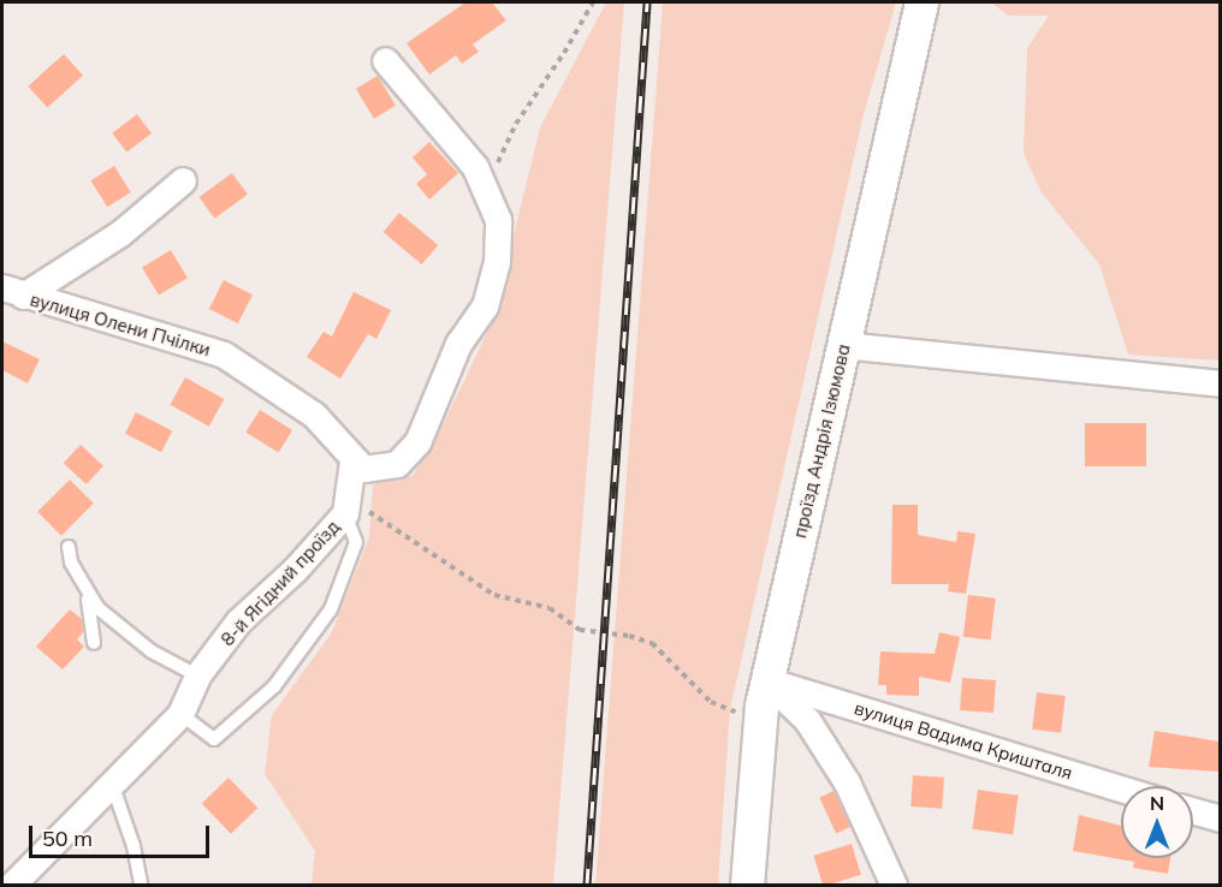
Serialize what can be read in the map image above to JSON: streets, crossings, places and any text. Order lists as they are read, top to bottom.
{
  "streets": {
    "street": [
      "вулиця Олени Пчілки",
      "проїзд Андрія Ізюмова",
      "8-й Ягідний проїзд",
      "вулиця Вадима Кришталя"
    ]
  },
  "crossings": [
    ["вулиця Олени Пчілки", "8-й Ягідний проїзд"],
    ["проїзд Андрія Ізюмова", "вулиця Вадима Кришталя"]
  ],
  "scale_bar": "50 m",
  "north": "top"
}
